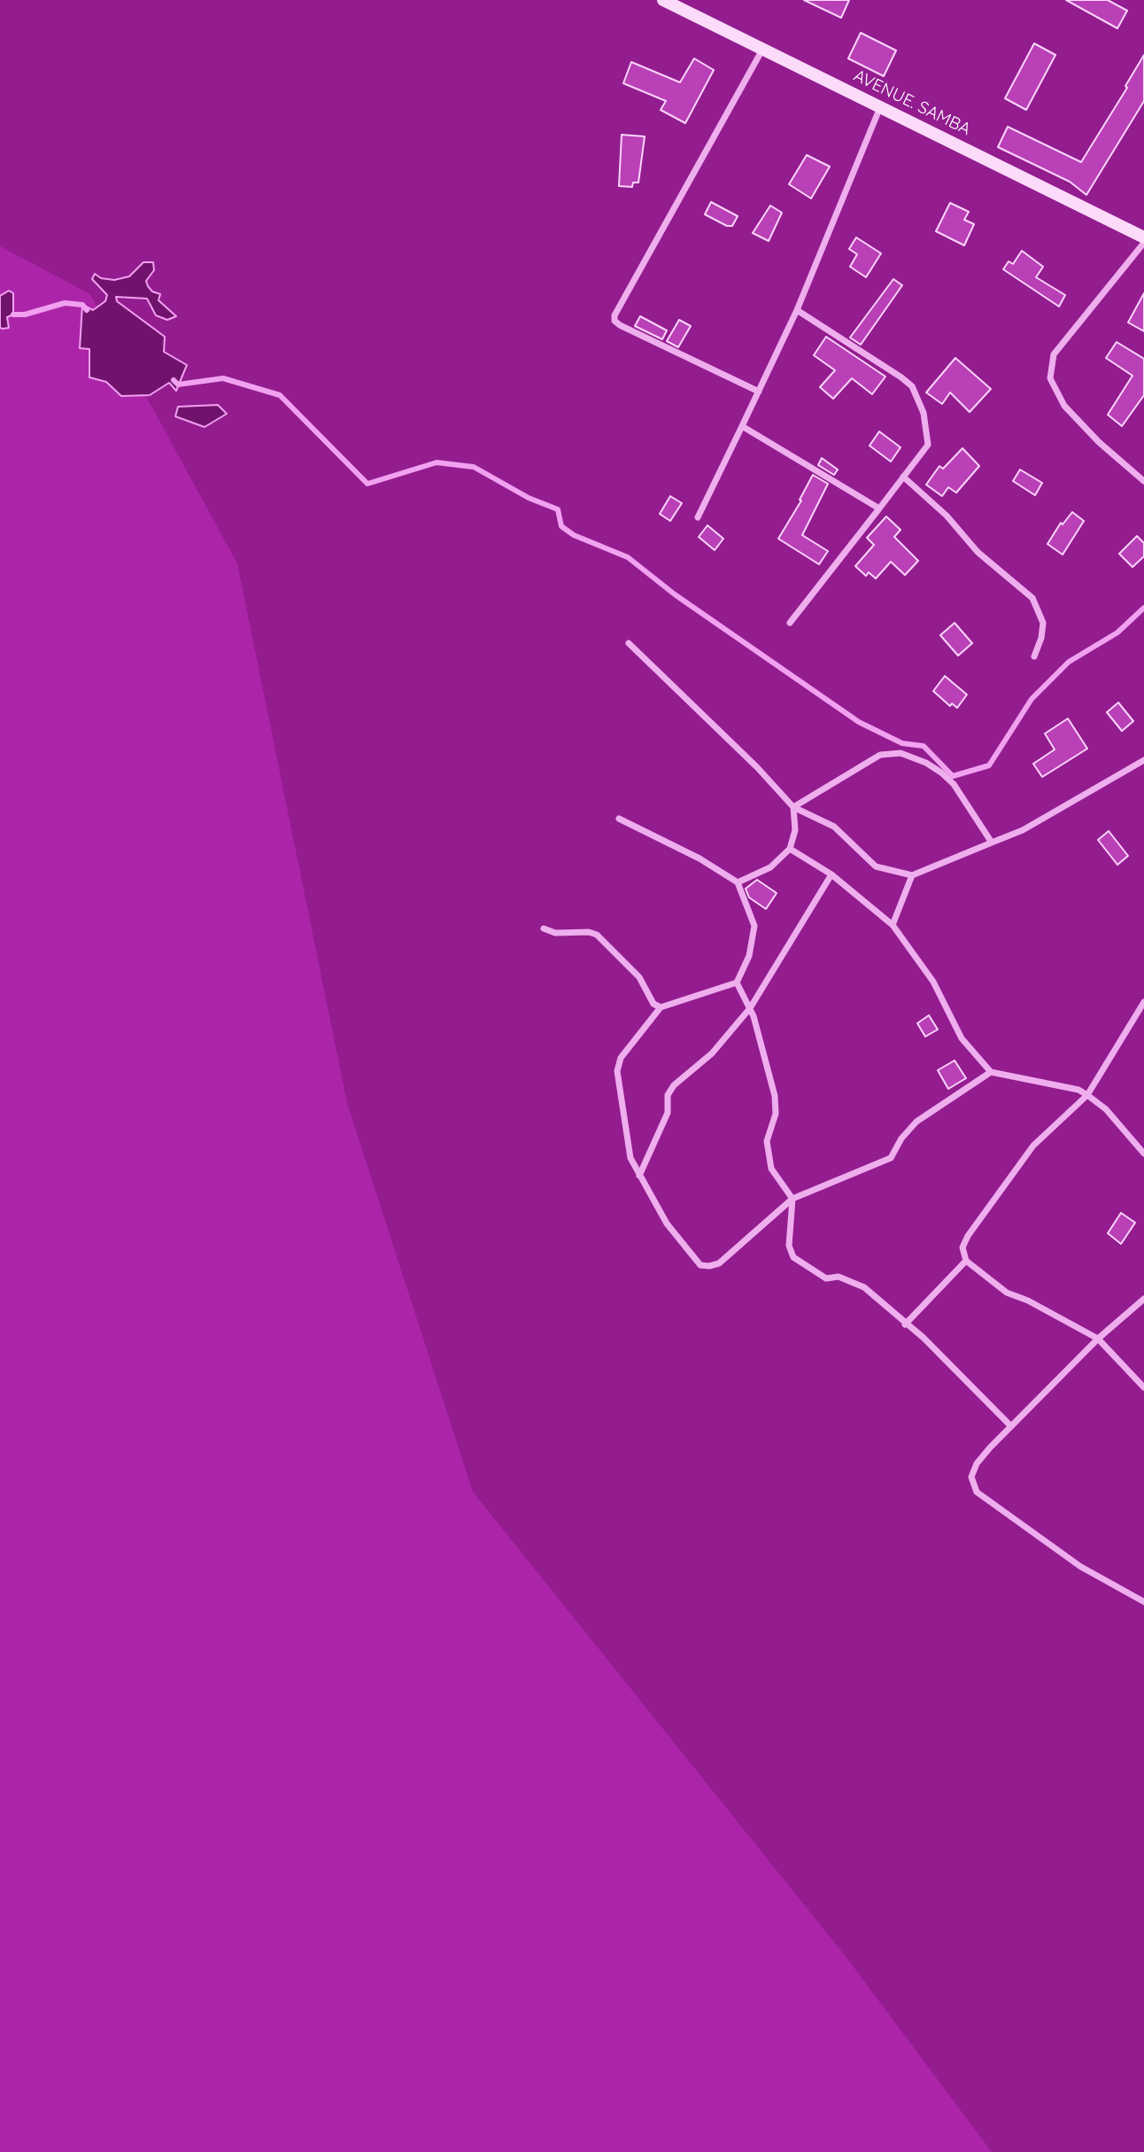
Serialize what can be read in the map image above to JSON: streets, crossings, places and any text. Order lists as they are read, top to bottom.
{
  "streets": {
    "street": ["AVENUE. SAMBA"]
  }
}
